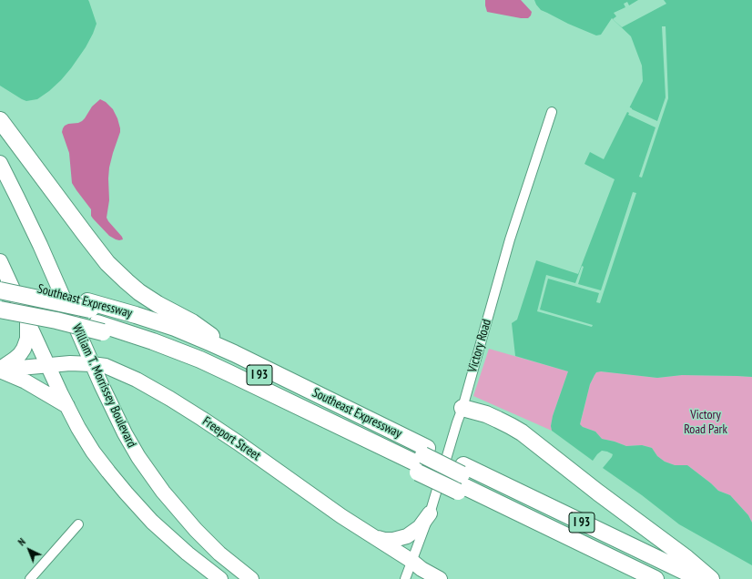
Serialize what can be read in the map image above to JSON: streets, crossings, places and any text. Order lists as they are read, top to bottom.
{
  "streets": {
    "highway": ["Southeast Expressway", "I 93"],
    "main road": ["William T. Morrissey Boulevard", "Freeport Street"],
    "street": ["Victory Road"]
  },
  "crossings": [
    ["Southeast Expressway", "I 93"],
    ["Victory Road", "Freeport Street"],
    ["William T. Morrissey Boulevard", "Freeport Street"]
  ],
  "parks": ["Victory Road Park"],
  "north": "top left"
}
